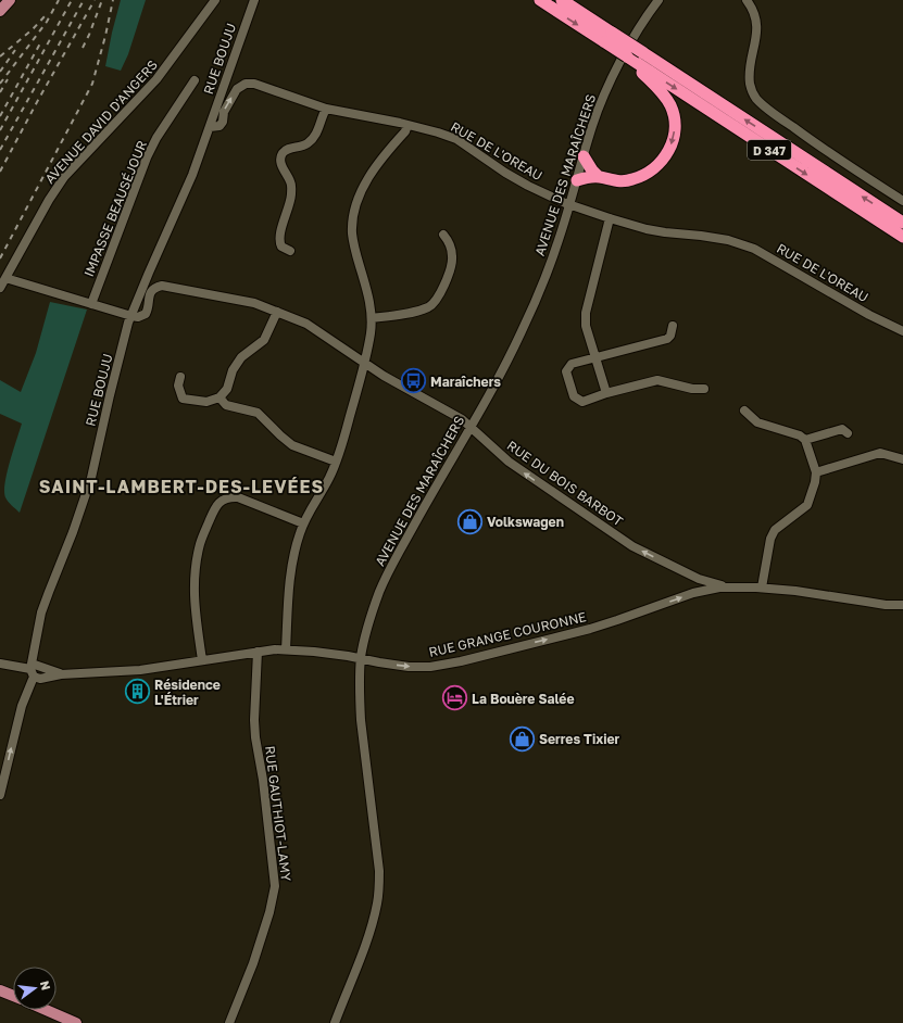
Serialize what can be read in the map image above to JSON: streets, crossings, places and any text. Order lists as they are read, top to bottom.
{
  "streets": {
    "highway": ["D 347"],
    "street": [
      "RUE BOUJU",
      "AVENUE DAVID D'ANGERS",
      "RUE DE L'OREAU",
      "AVENUE DES MARAÎCHERS",
      "IMPASSE BEAUSÉJOUR",
      "RUE DU BOIS BARBOT",
      "RUE GRANGE COURONNE",
      "RUE GAUTHIOT-LAMY"
    ]
  },
  "crossings": [
    ["RUE BOUJU", "RUE DE L'OREAU"],
    ["RUE BOUJU", "RUE DU BOIS BARBOT"],
    ["RUE BOUJU", "RUE GRANGE COURONNE"],
    ["RUE DE L'OREAU", "AVENUE DES MARAÎCHERS"],
    ["AVENUE DES MARAÎCHERS", "RUE DU BOIS BARBOT"],
    ["AVENUE DES MARAÎCHERS", "RUE GRANGE COURONNE"],
    ["RUE DU BOIS BARBOT", "RUE GRANGE COURONNE"],
    ["RUE GRANGE COURONNE", "RUE GAUTHIOT-LAMY"]
  ],
  "one_way": ["RUE DU BOIS BARBOT", "RUE GRANGE COURONNE"],
  "districts": ["SAINT-LAMBERT-DES-LEVÉES"],
  "places": {
    "bus stop": ["Maraîchers"],
    "shop": ["Volkswagen", "Serres Tixier"],
    "building": ["Résidence L'Étrier"],
    "hotel": ["La Bouère Salée"]
  },
  "north": "right"
}
